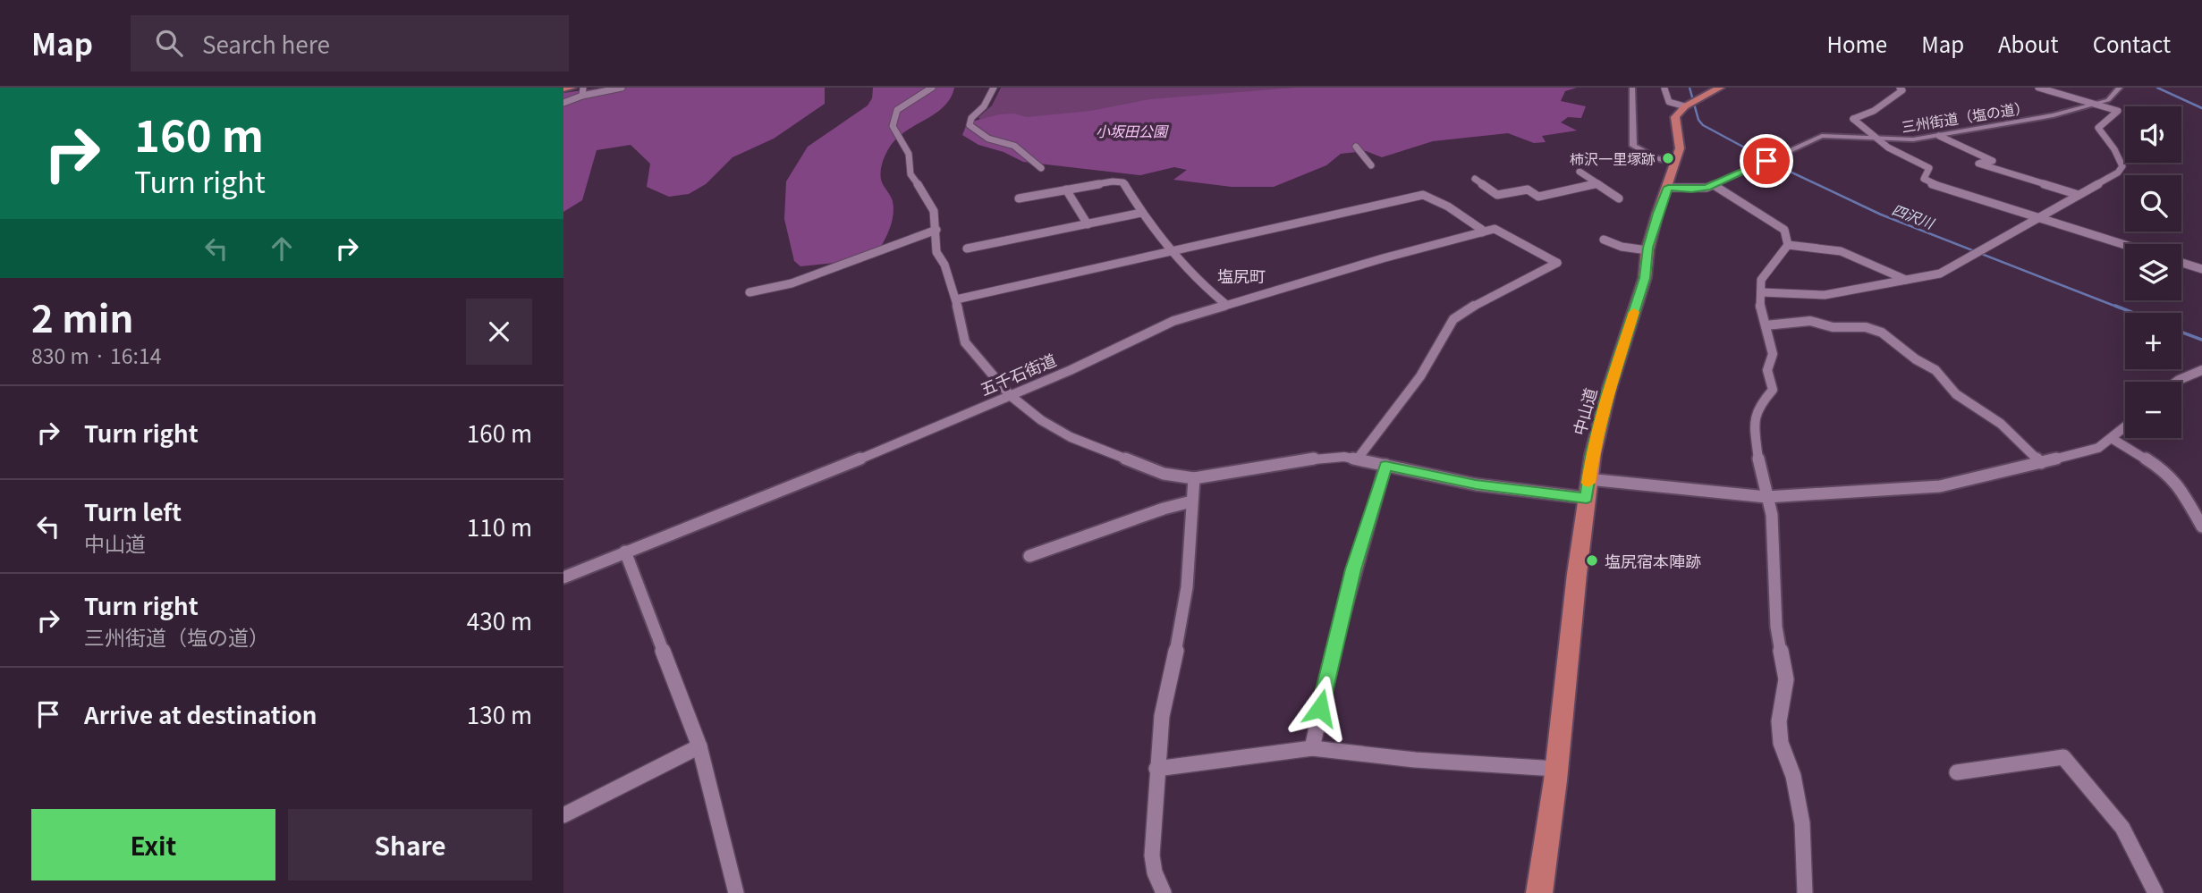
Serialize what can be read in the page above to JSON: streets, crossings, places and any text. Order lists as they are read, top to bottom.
{
  "streets": {
    "highway": ["中山道"],
    "street": ["三州街道（塩の道）", "五千石街道"]
  },
  "crossings": [
    ["三州街道（塩の道）", "中山道"]
  ],
  "districts": ["塩尻町"],
  "water": ["四沢川"],
  "parks": ["小坂田公園"],
  "places": ["柿沢一里塚跡", "塩尻宿本陣跡"],
  "page": {
    "header": "Map",
    "search": "Search here",
    "nav": [
      "Home",
      "Map",
      "About",
      "Contact"
    ],
    "turn": ["160 m", "Turn right"],
    "map_buttons": ["+", "−"],
    "heading": ["2 min", "830 m · 16:14"],
    "list": [
      {
        "name": "Turn right",
        "value": "160 m"
      },
      {
        "name": "Turn left",
        "note": "中山道",
        "value": "110 m"
      },
      {
        "name": "Turn right",
        "note": "三州街道（塩の道）",
        "value": "430 m"
      },
      {
        "name": "Arrive at destination",
        "value": "130 m"
      }
    ],
    "buttons": ["Exit", "Share"]
  }
}
